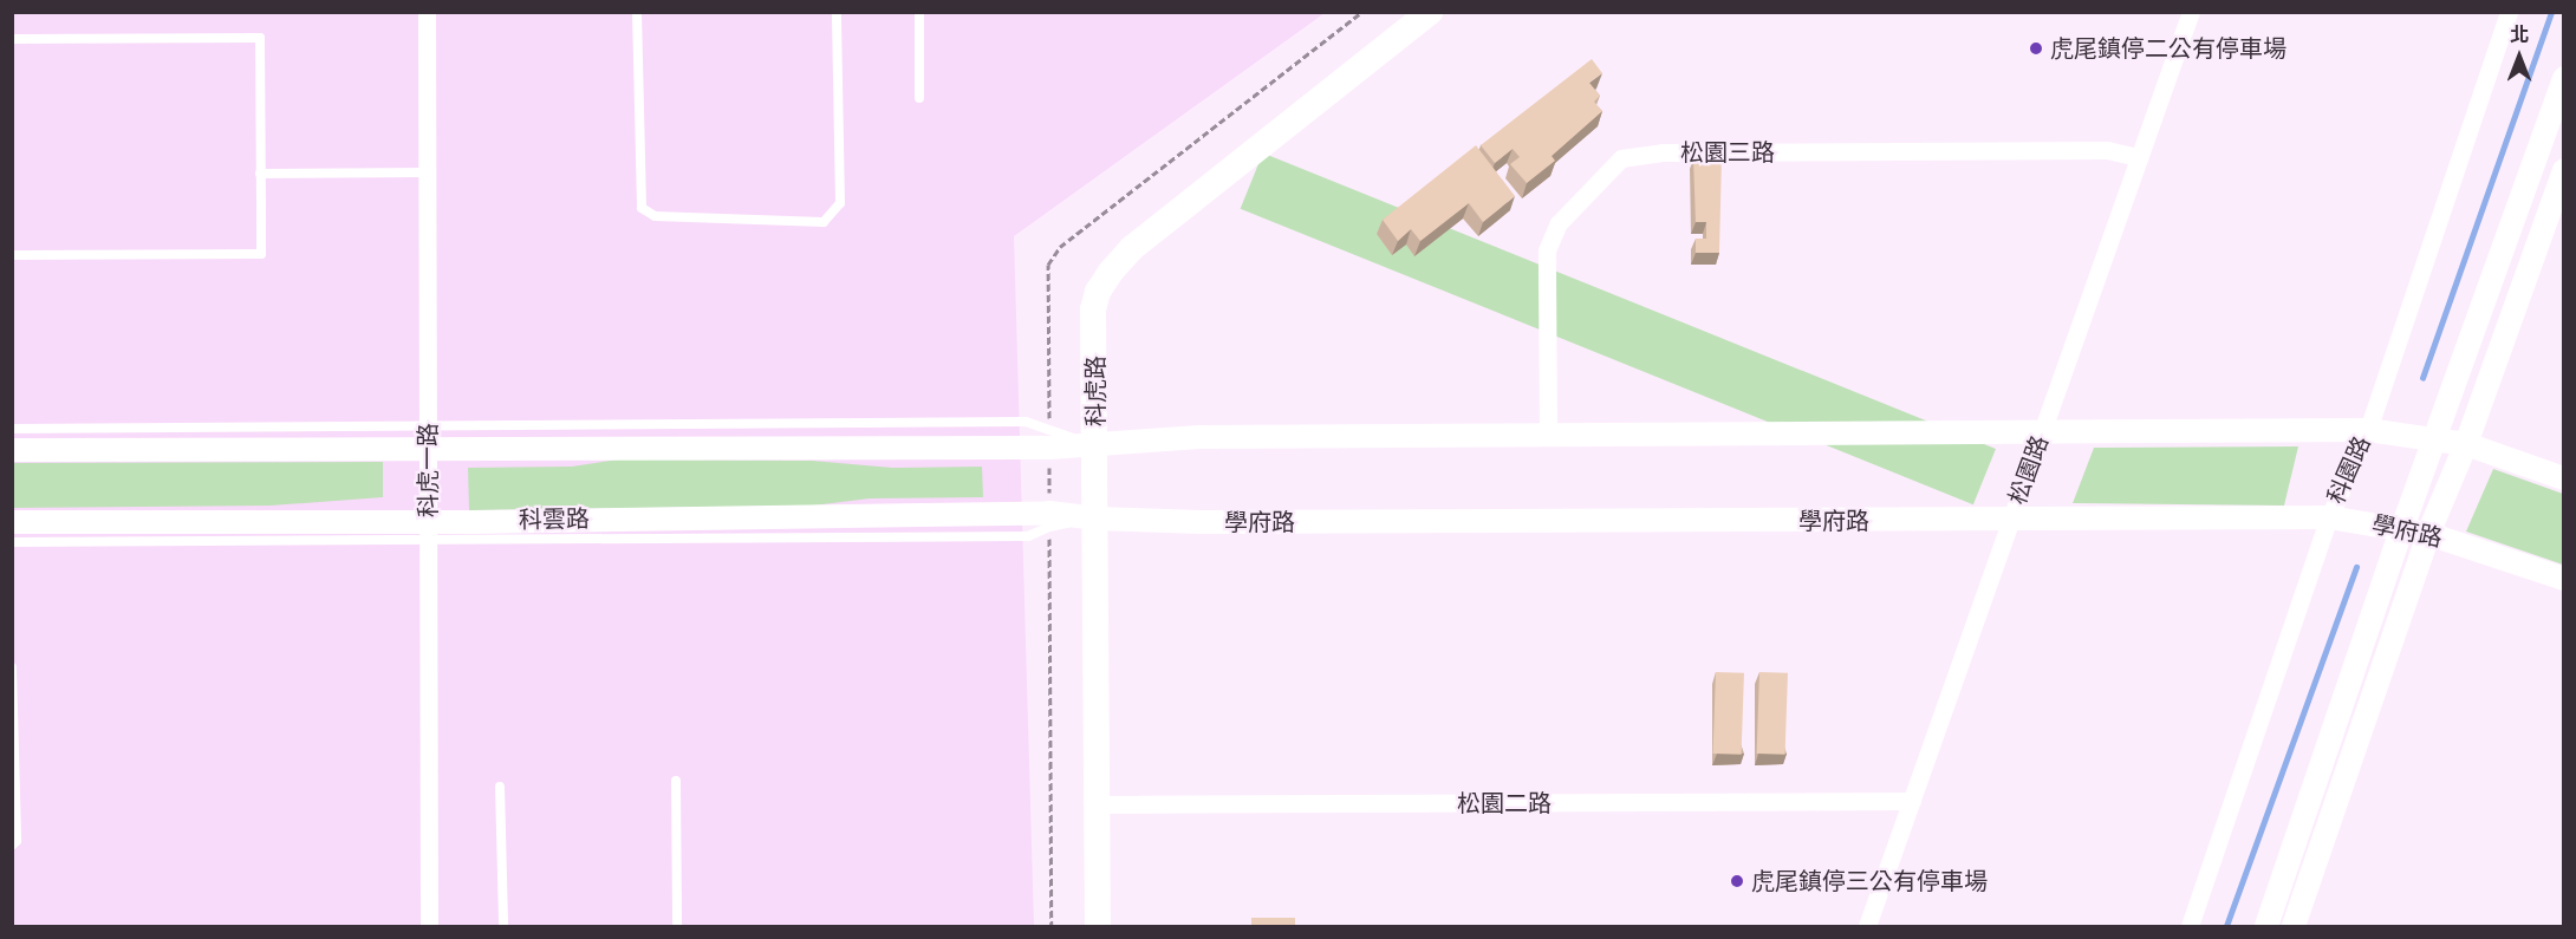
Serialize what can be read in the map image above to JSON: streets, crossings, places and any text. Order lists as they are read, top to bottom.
{
  "streets": {
    "main road": ["科虎路"],
    "street": [
      "松園三路",
      "科虎一路",
      "松園路",
      "科園路",
      "科雲路",
      "學府路",
      "松園二路"
    ]
  },
  "crossings": [
    ["松園三路", "松園路"],
    ["科虎路", "科雲路"],
    ["科虎路", "學府路"],
    ["科虎路", "松園二路"],
    ["科虎一路", "科雲路"],
    ["松園路", "學府路"],
    ["松園路", "松園二路"],
    ["科園路", "學府路"],
    ["科雲路", "學府路"]
  ],
  "places": ["虎尾鎮停二公有停車場", "虎尾鎮停三公有停車場"],
  "north": "top"
}
